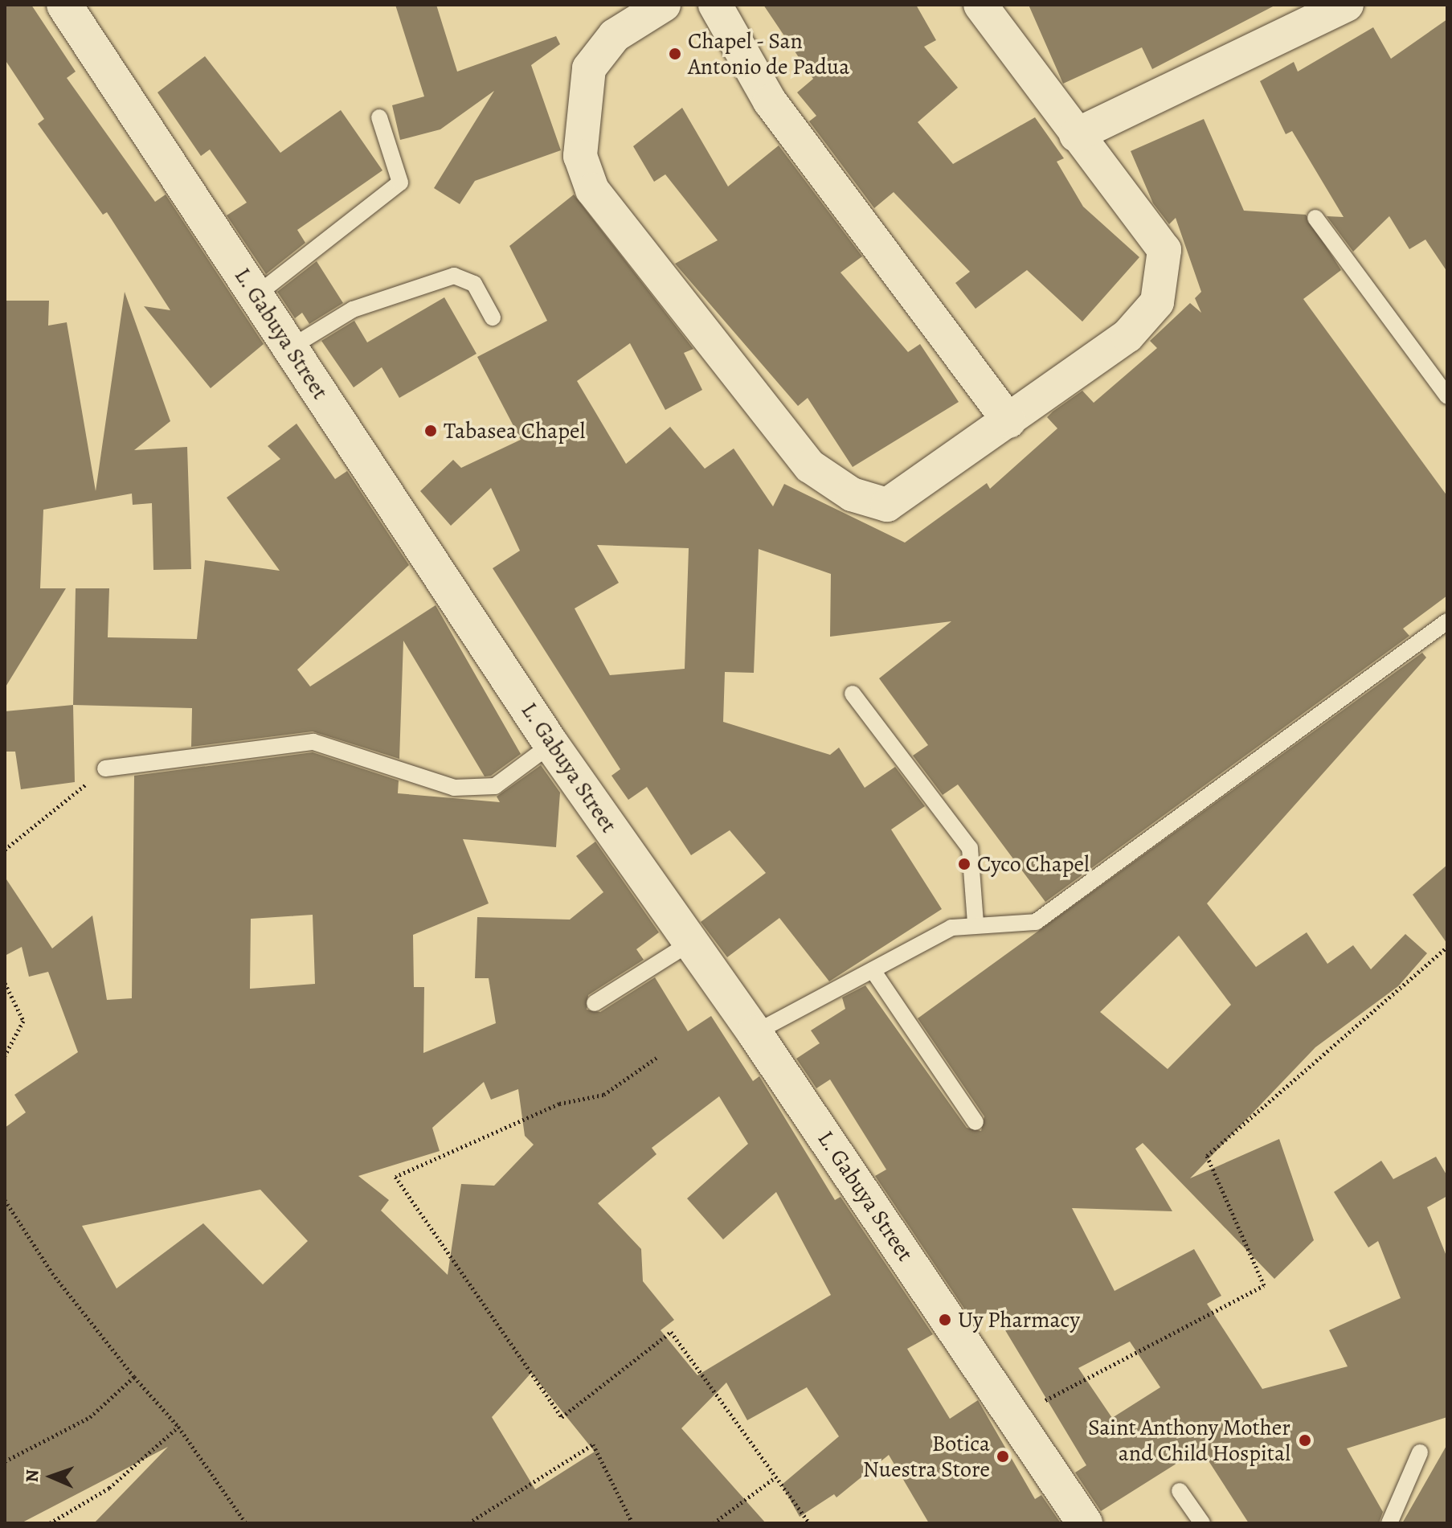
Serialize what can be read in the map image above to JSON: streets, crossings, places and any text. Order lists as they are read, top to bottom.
{
  "streets": {
    "street": ["L. Gabuya Street"]
  },
  "places": [
    "Chapel - San Antonio de Padua",
    "Tabasea Chapel",
    "Cyco Chapel",
    "Uy Pharmacy",
    "Saint Anthony Mother and Child Hospital",
    "Botica Nuestra Store"
  ],
  "north": "left"
}
